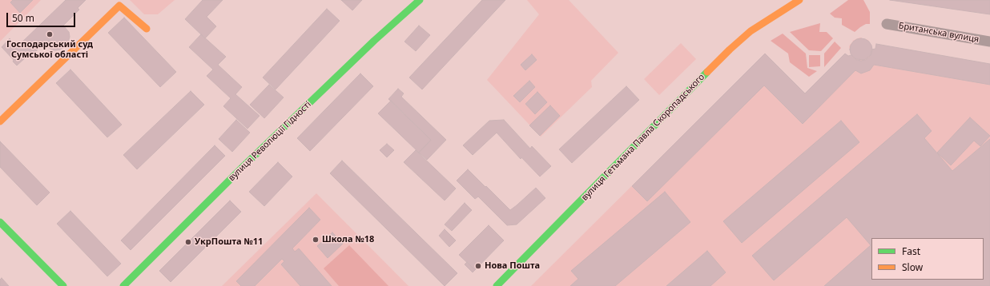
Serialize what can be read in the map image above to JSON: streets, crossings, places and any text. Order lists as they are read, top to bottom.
{
  "streets": {
    "street": ["Британська вулиця", "вулиця Гетьмана Павла Скоропадського", "вулиця Революції Гідності"]
  },
  "places": [
    "Господарський суд Сумської області",
    "Школа №18",
    "УкрПошта №11",
    "Нова Пошта"
  ],
  "legend": ["Fast", "Slow"],
  "scale_bar": "50 m"
}
